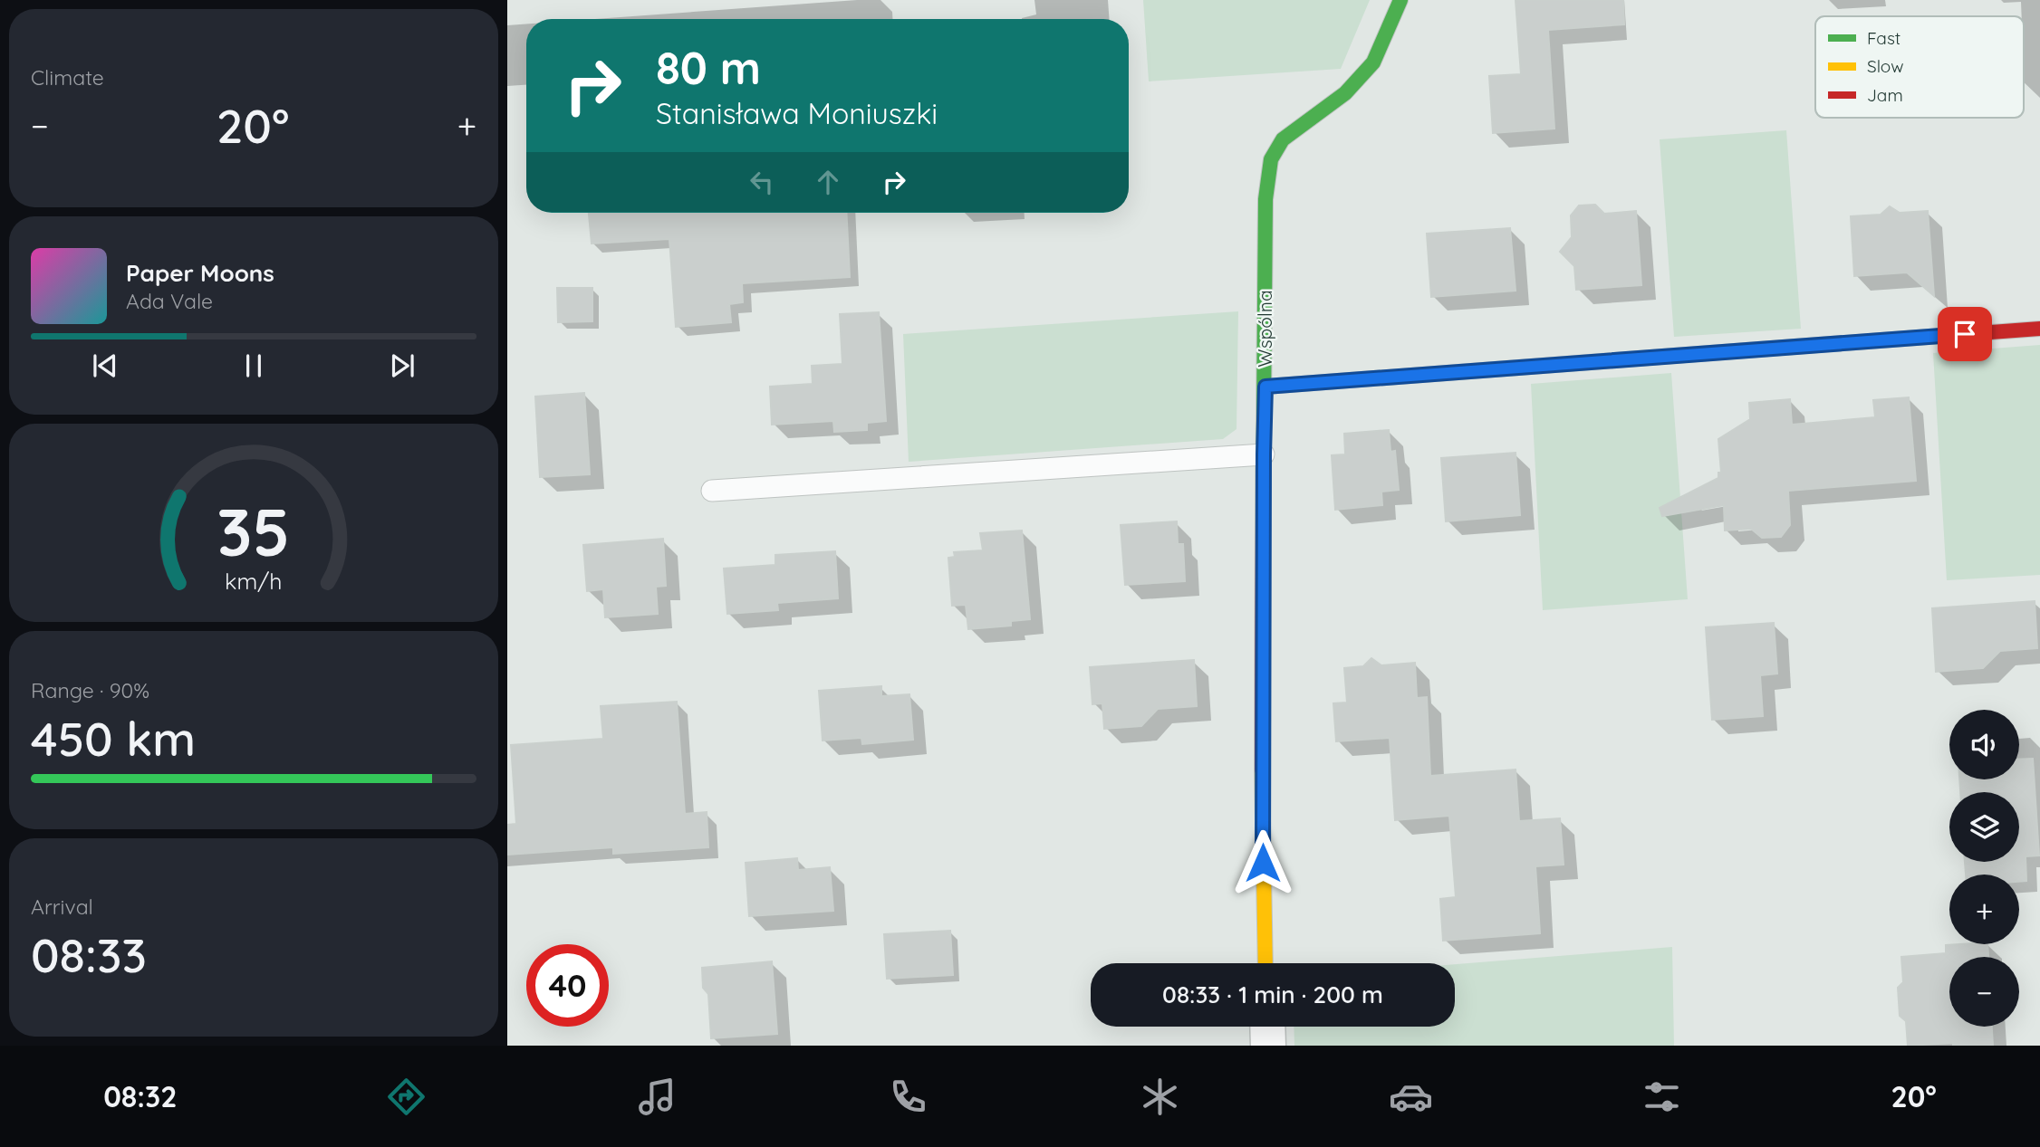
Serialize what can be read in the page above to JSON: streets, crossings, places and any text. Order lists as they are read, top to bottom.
{
  "streets": {
    "street": ["Wspólna"]
  },
  "legend": ["Fast", "Slow", "Jam"],
  "page": {
    "tile": [
      "Climate",
      ["Range · 90%", "450 km"],
      ["Arrival", "08:33"]
    ],
    "turn": ["80 m", "Stanisława Moniuszki"],
    "heat": ["−", "20°", "+"],
    "song": ["Paper Moons", "Ada Vale"],
    "map_buttons": ["+", "−"],
    "limit": "40",
    "trip": "08:33 · 1 min · 200 m",
    "tabs": ["08:32", "20°"],
    "gauge": ["35", "km/h"]
  }
}
